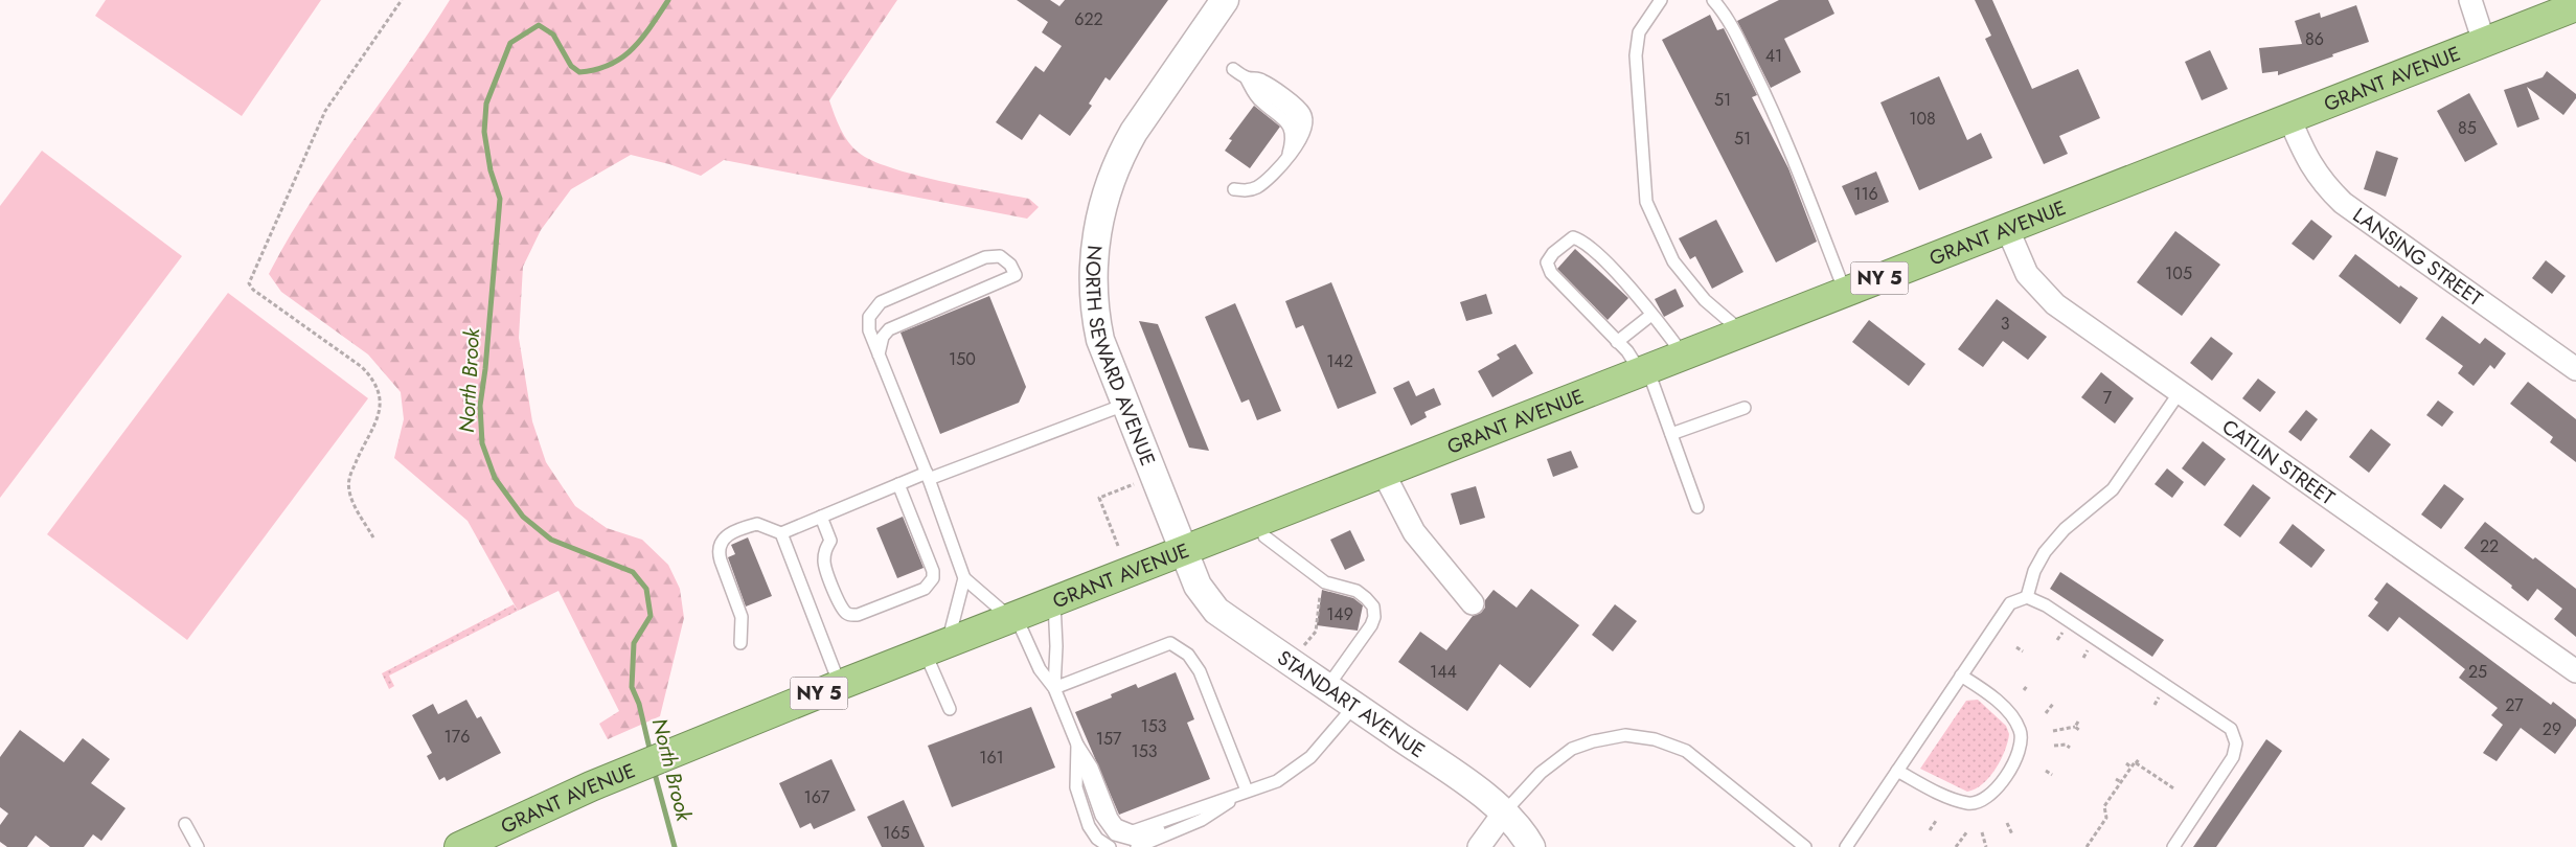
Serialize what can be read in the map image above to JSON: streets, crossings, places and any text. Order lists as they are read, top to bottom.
{
  "streets": {
    "highway": ["GRANT AVENUE", "NY 5"],
    "street": [
      "LANSING STREET",
      "NORTH SEWARD AVENUE",
      "CATLIN STREET",
      "STANDART AVENUE"
    ]
  },
  "crossings": [
    ["GRANT AVENUE", "LANSING STREET"],
    ["GRANT AVENUE", "NORTH SEWARD AVENUE"],
    ["GRANT AVENUE", "CATLIN STREET"],
    ["GRANT AVENUE", "STANDART AVENUE"],
    ["NORTH SEWARD AVENUE", "STANDART AVENUE"]
  ],
  "water": ["North Brook"],
  "house_numbers": [
    "622",
    "86",
    "41",
    "51",
    "108",
    "85",
    "51",
    "116",
    "105",
    "3",
    "150",
    "142",
    "7",
    "22",
    "149",
    "144",
    "25",
    "27",
    "153",
    "29",
    "176",
    "157",
    "153",
    "161",
    "167",
    "165"
  ]
}
